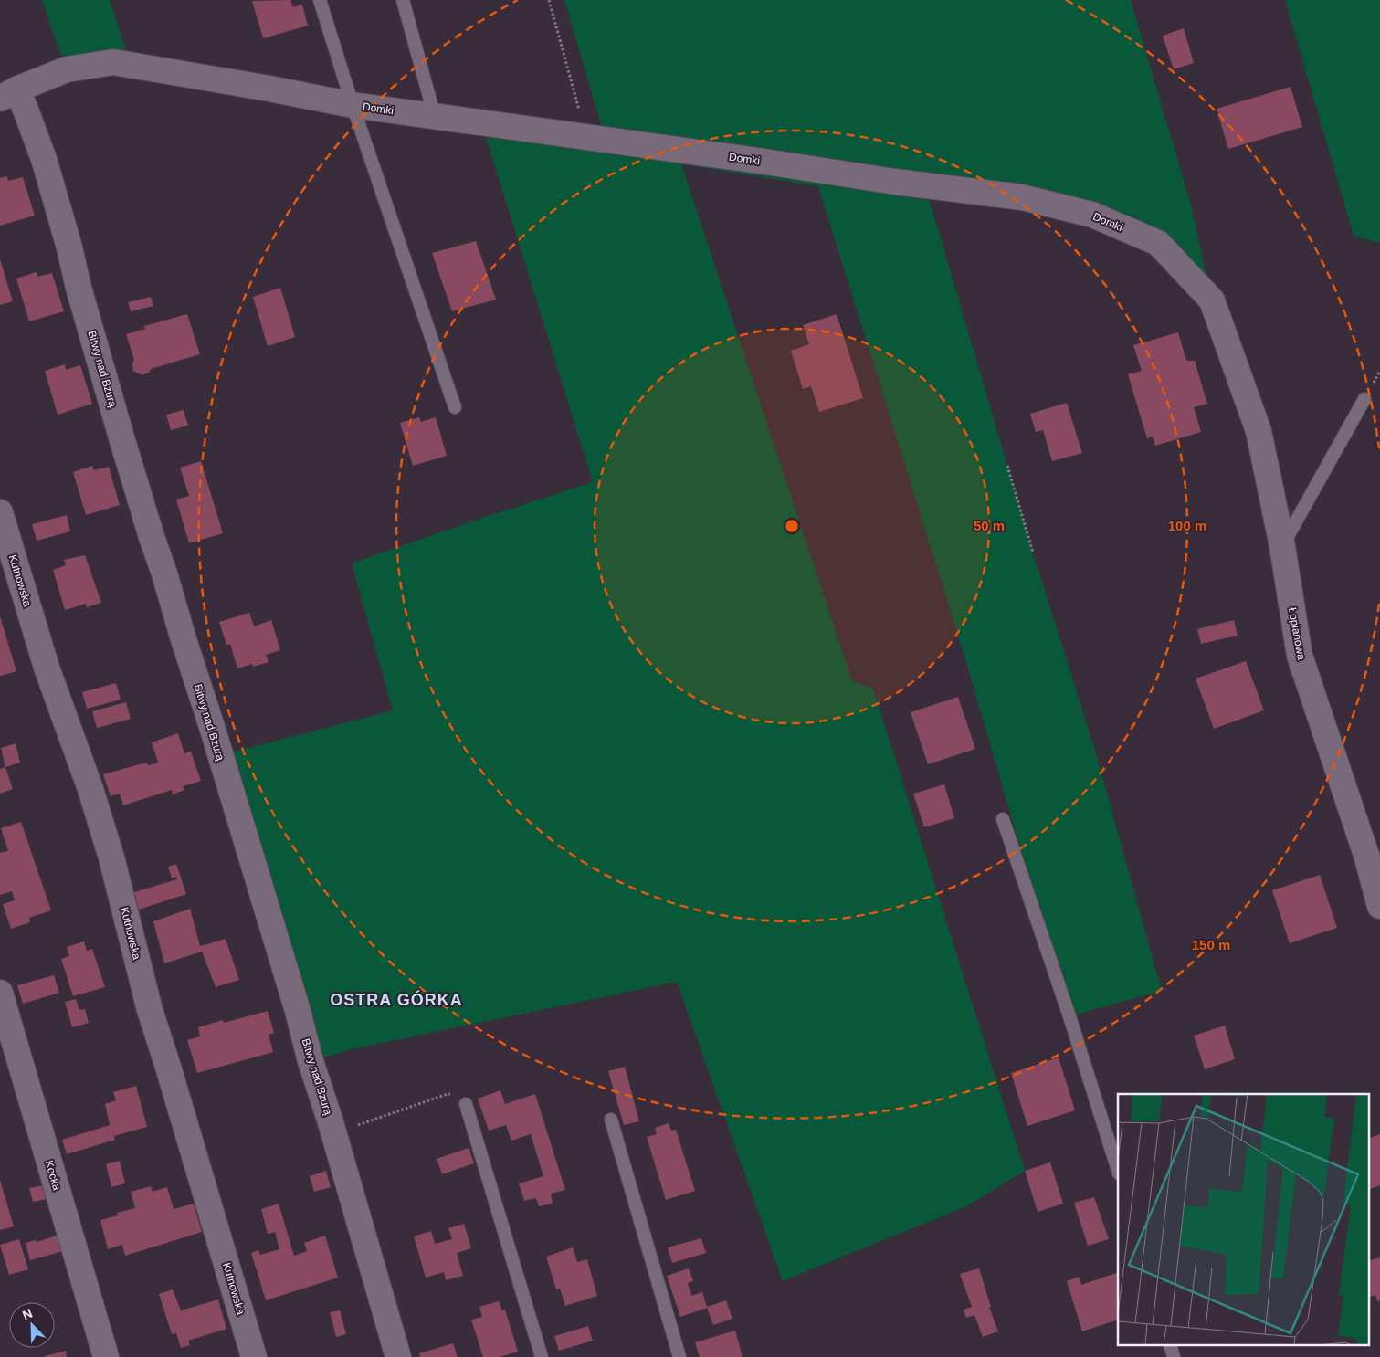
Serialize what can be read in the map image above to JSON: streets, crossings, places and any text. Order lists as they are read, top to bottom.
{
  "streets": {
    "street": [
      "Domki",
      "Bitwy nad Bzurą",
      "Kutnowska",
      "Łopianowa",
      "Kocka"
    ]
  },
  "crossings": [
    ["Domki", "Bitwy nad Bzurą"],
    ["Domki", "Łopianowa"]
  ],
  "districts": ["OSTRA GÓRKA"],
  "north": "top left",
  "rings": ["50 m", "100 m", "150 m"]
}
